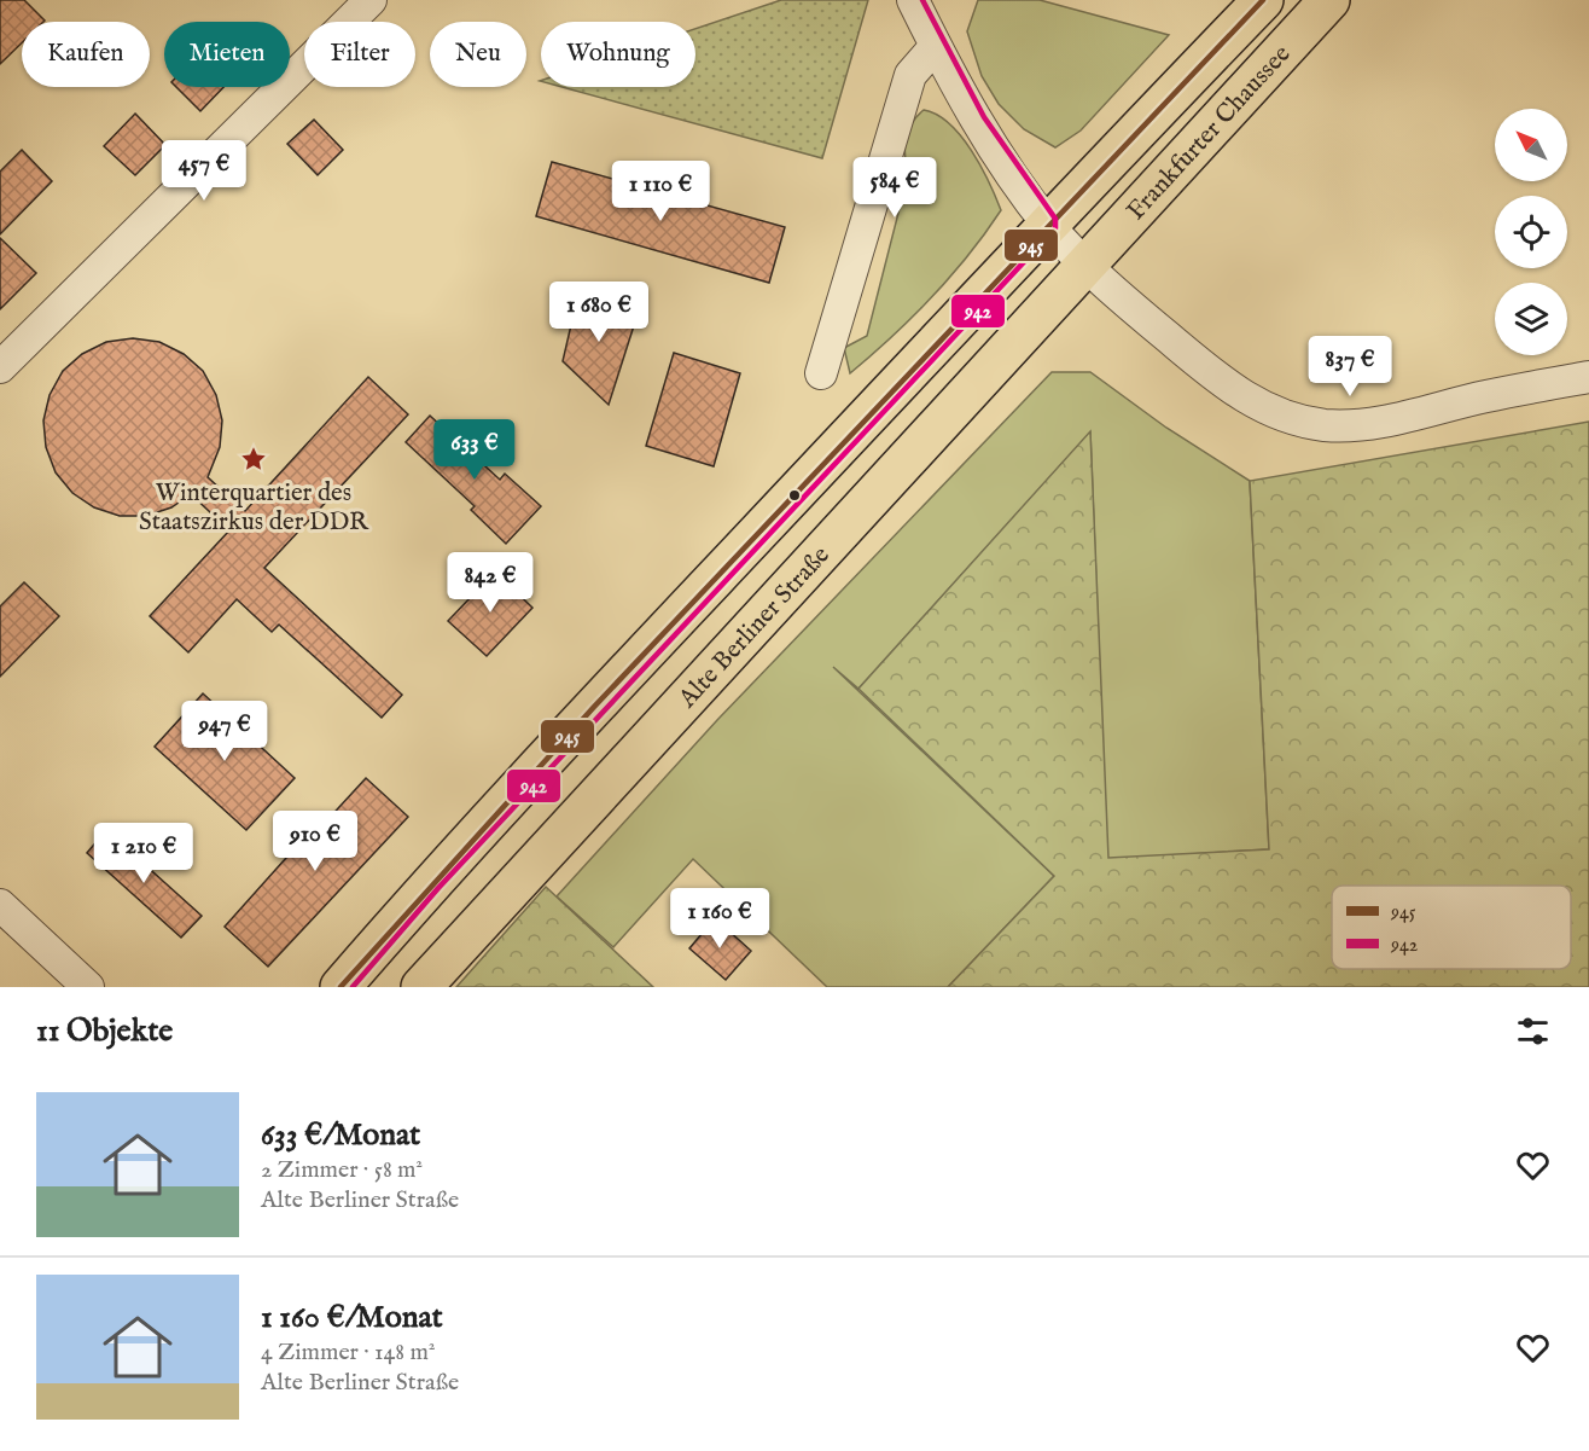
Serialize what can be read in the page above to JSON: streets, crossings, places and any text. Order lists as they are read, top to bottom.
{
  "streets": {
    "main road": ["Frankfurter Chaussee", "Alte Berliner Straße"]
  },
  "crossings": [
    ["Frankfurter Chaussee", "Alte Berliner Straße"]
  ],
  "places": {
    "place": ["Winterquartier des Staatszirkus der DDR"]
  },
  "lines": ["transit line 945", "transit line 942"],
  "legend": ["945", "942"],
  "north": "top left",
  "page": {
    "chip": [
      "Kaufen",
      "Mieten",
      "Filter",
      "Neu",
      "Wohnung"
    ],
    "price": [
      "457 €",
      "584 €",
      "1 110 €",
      "1 680 €",
      "837 €",
      "633 €",
      "842 €",
      "947 €",
      "910 €",
      "1 210 €",
      "1 160 €"
    ],
    "heading": "11 Objekte",
    "list": [
      {
        "name": "633 €/Monat",
        "note": "2 Zimmer · 58 m² · Alte Berliner Straße"
      },
      {
        "name": "1 160 €/Monat",
        "note": "4 Zimmer · 148 m² · Alte Berliner Straße"
      }
    ]
  }
}
